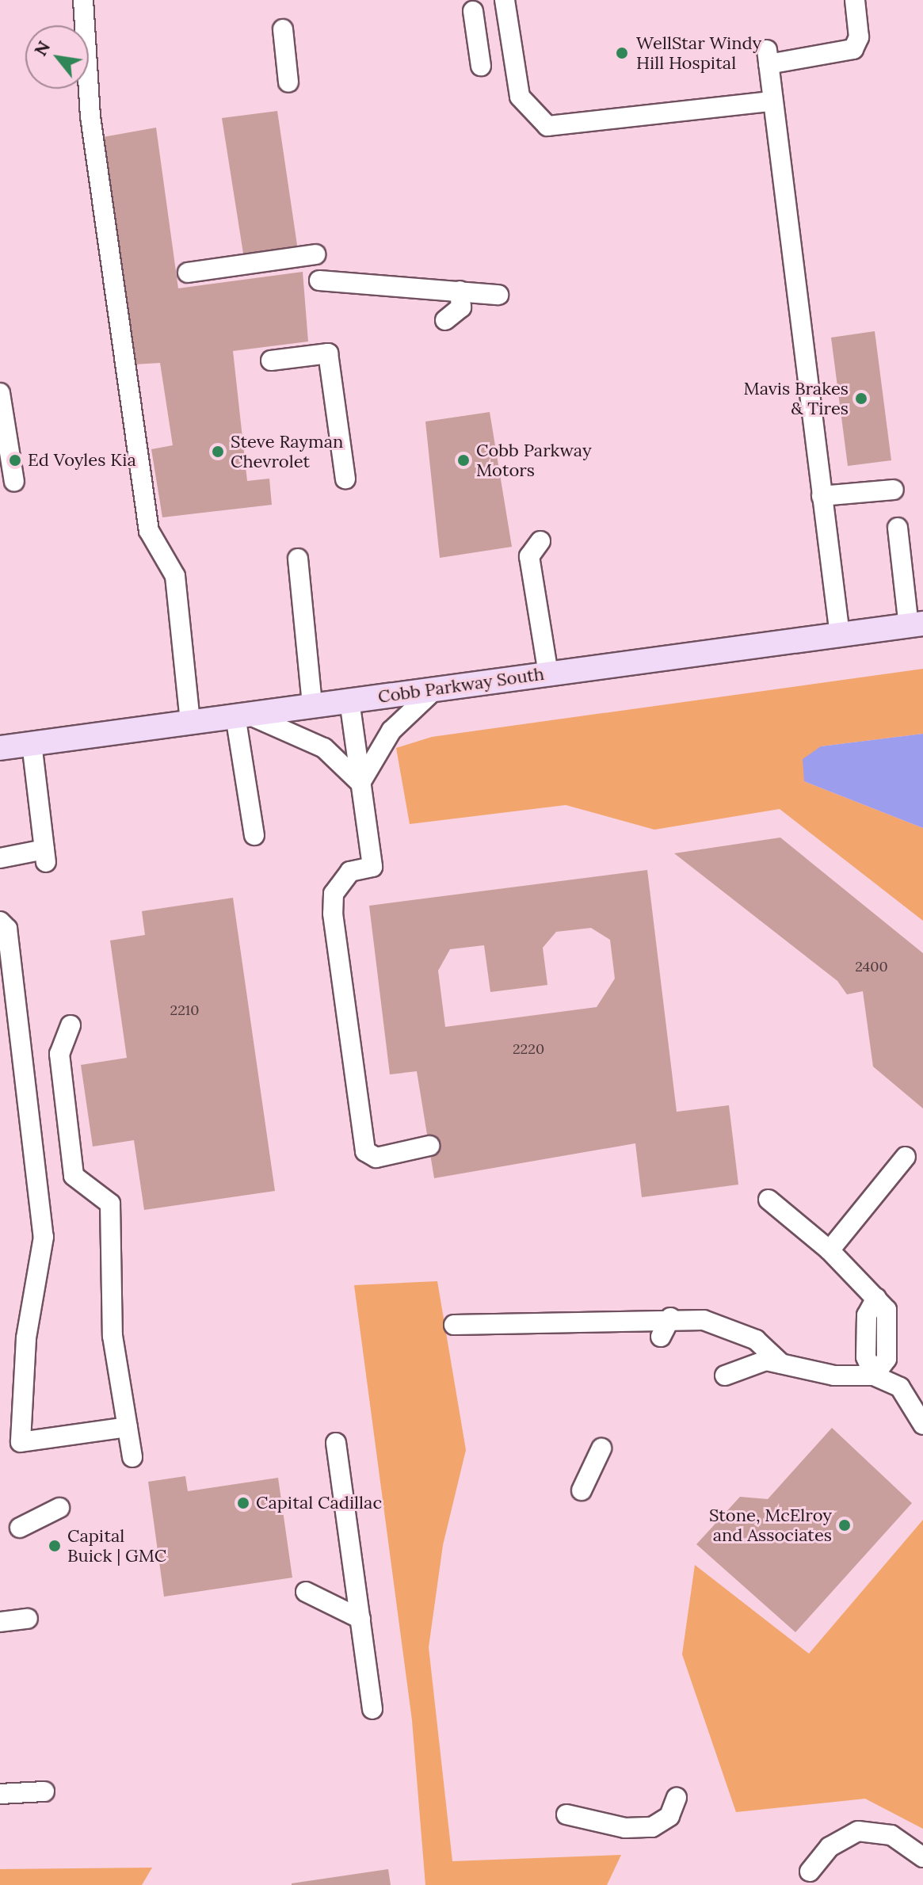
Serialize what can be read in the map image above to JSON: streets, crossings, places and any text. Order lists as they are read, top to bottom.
{
  "streets": {
    "main road": ["Cobb Parkway South"]
  },
  "places": [
    "WellStar Windy Hill Hospital",
    "Mavis Brakes & Tires",
    "Steve Rayman Chevrolet",
    "Ed Voyles Kia",
    "Cobb Parkway Motors",
    "Capital Cadillac",
    "Stone, McElroy and Associates",
    "Capital Buick | GMC"
  ],
  "house_numbers": ["2400", "2210", "2220"],
  "north": "top left"
}
